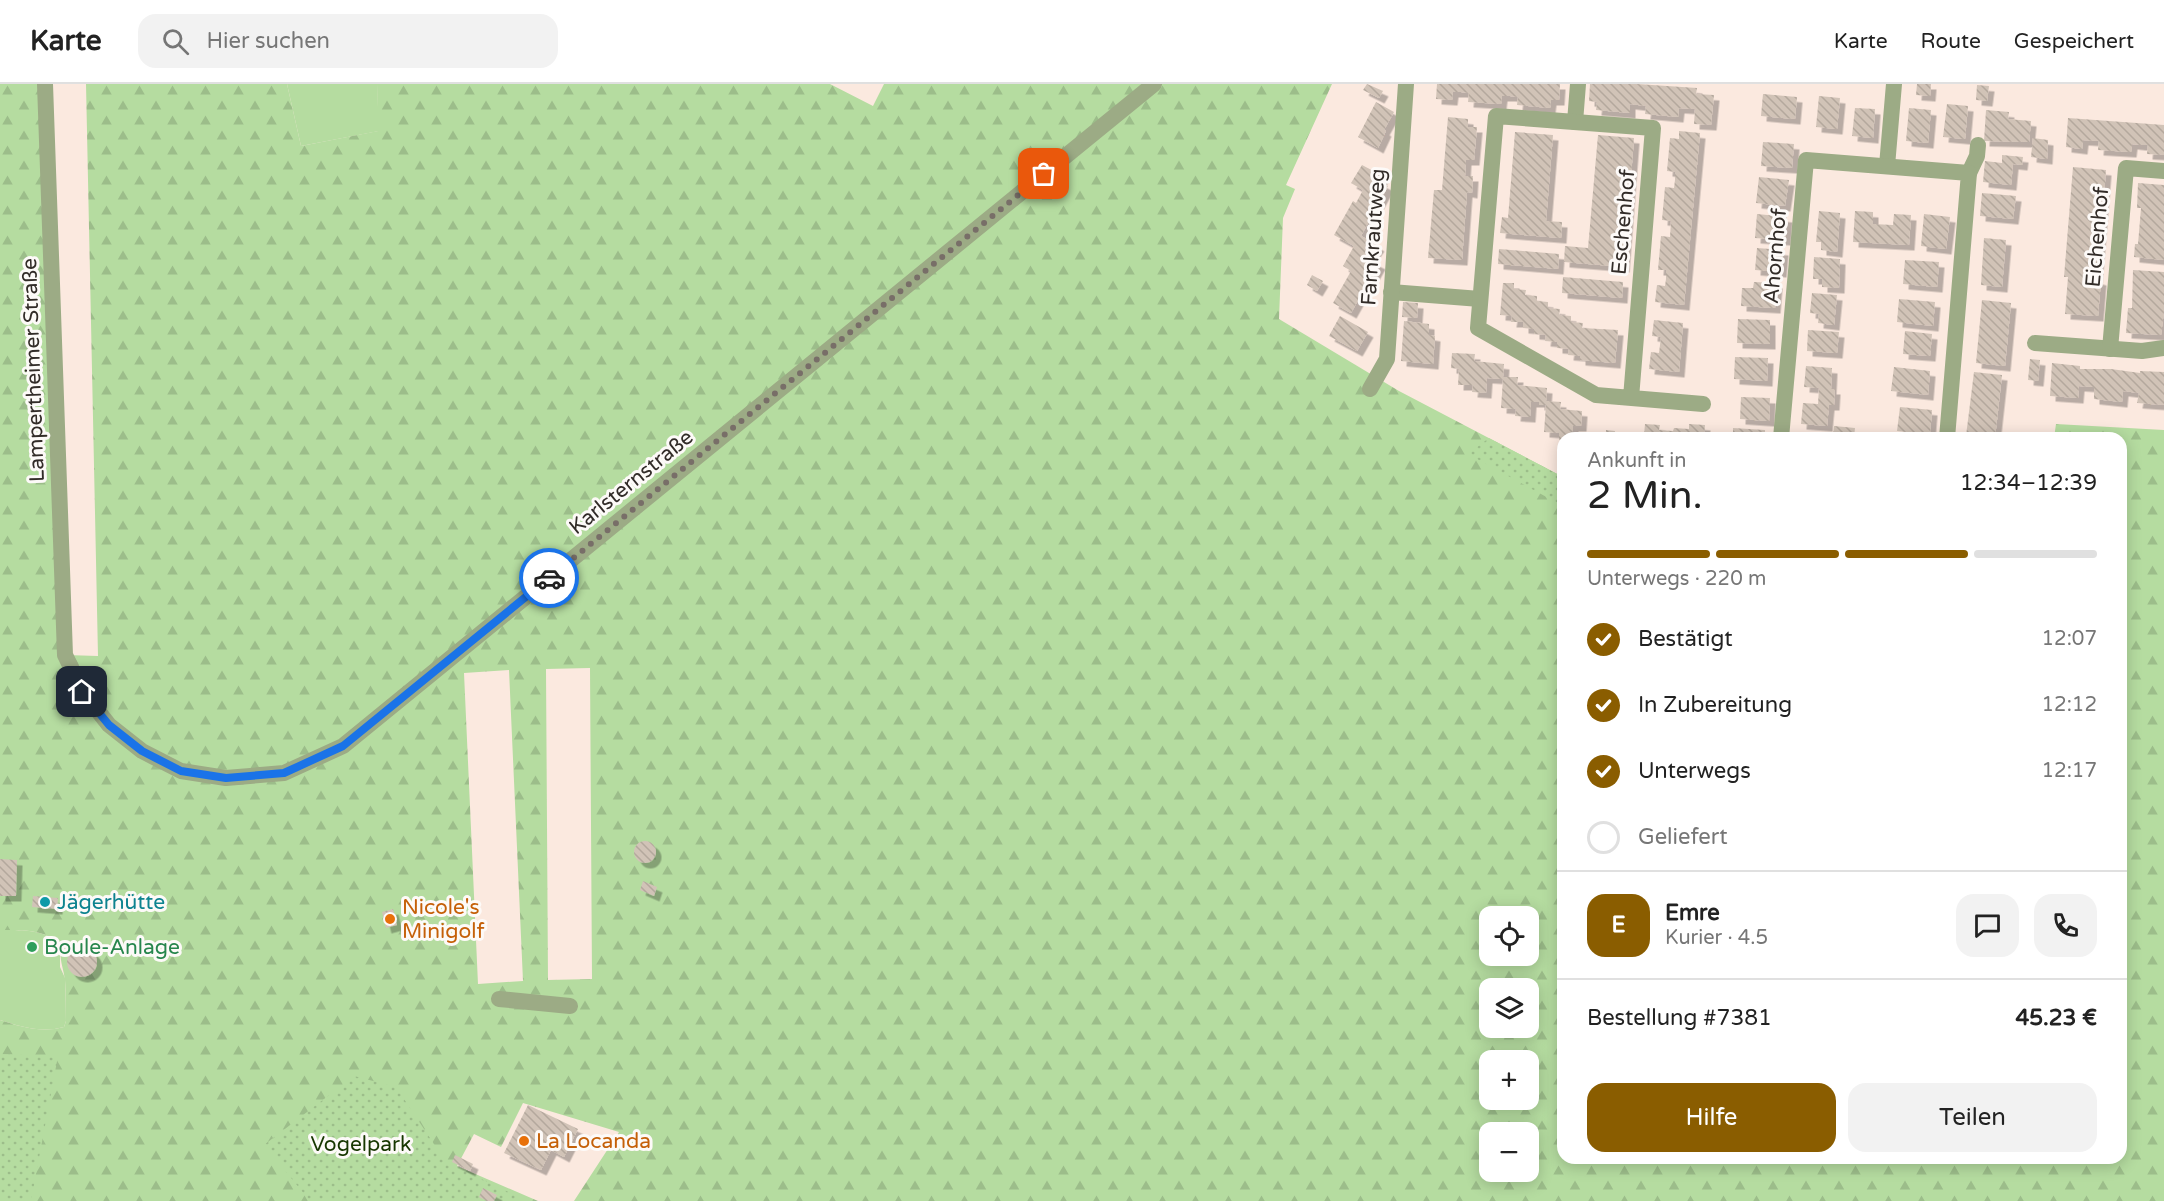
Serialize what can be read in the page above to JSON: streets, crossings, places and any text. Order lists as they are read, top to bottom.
{
  "streets": {
    "street": [
      "Eschenhof",
      "Farnkrautweg",
      "Eichenhof",
      "Ahornhof",
      "Lampertheimer Straße",
      "Karlsternstraße"
    ]
  },
  "crossings": [
    ["Lampertheimer Straße", "Karlsternstraße"]
  ],
  "parks": ["Vogelpark"],
  "places": [
    "Jägerhütte",
    "Nicole's Minigolf",
    "Boule-Anlage",
    "La Locanda"
  ],
  "page": {
    "header": "Karte",
    "search": "Hier suchen",
    "nav": ["Karte", "Route", "Gespeichert"],
    "heading": ["2 Min.", "Ankunft in", "12:34–12:39"],
    "panel": [
      "Emre",
      "Kurier · 4.5",
      "Bestellung #7381",
      "45.23 €"
    ],
    "bar": "Unterwegs · 220 m",
    "list": [
      ["Bestätigt", "12:07"],
      ["In Zubereitung", "12:12"],
      ["Unterwegs", "12:17"],
      "Geliefert"
    ],
    "round": "E",
    "map_buttons": ["+", "−"],
    "buttons": ["Hilfe", "Teilen"]
  }
}
